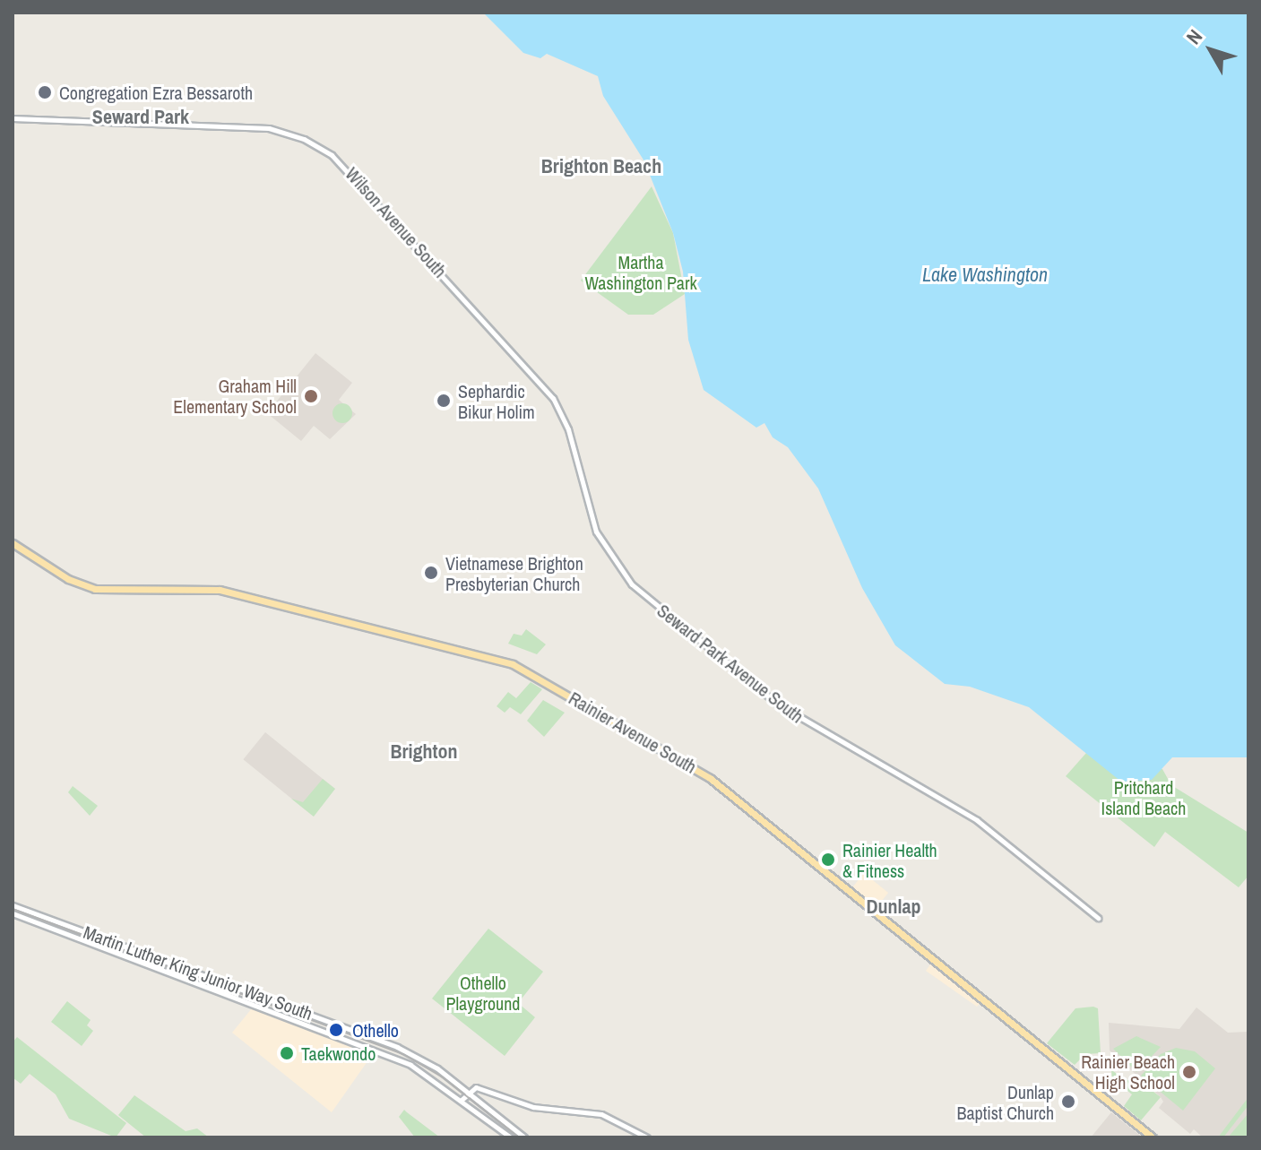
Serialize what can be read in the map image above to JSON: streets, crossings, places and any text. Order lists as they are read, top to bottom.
{
  "streets": {
    "main road": [
      "Wilson Avenue South",
      "Seward Park Avenue South",
      "Rainier Avenue South",
      "Martin Luther King Junior Way South"
    ]
  },
  "crossings": [
    ["Wilson Avenue South", "Seward Park Avenue South"]
  ],
  "districts": [
    "Seward Park",
    "Brighton Beach",
    "Brighton",
    "Dunlap"
  ],
  "water": ["Lake Washington"],
  "parks": ["Martha Washington Park", "Pritchard Island Beach", "Othello Playground"],
  "places": [
    "Congregation Ezra Bessaroth",
    "Graham Hill Elementary School",
    "Sephardic Bikur Holim",
    "Vietnamese Brighton Presbyterian Church",
    "Rainier Health & Fitness",
    "Othello",
    "Taekwondo",
    "Rainier Beach High School",
    "Dunlap Baptist Church"
  ],
  "north": "top left"
}
